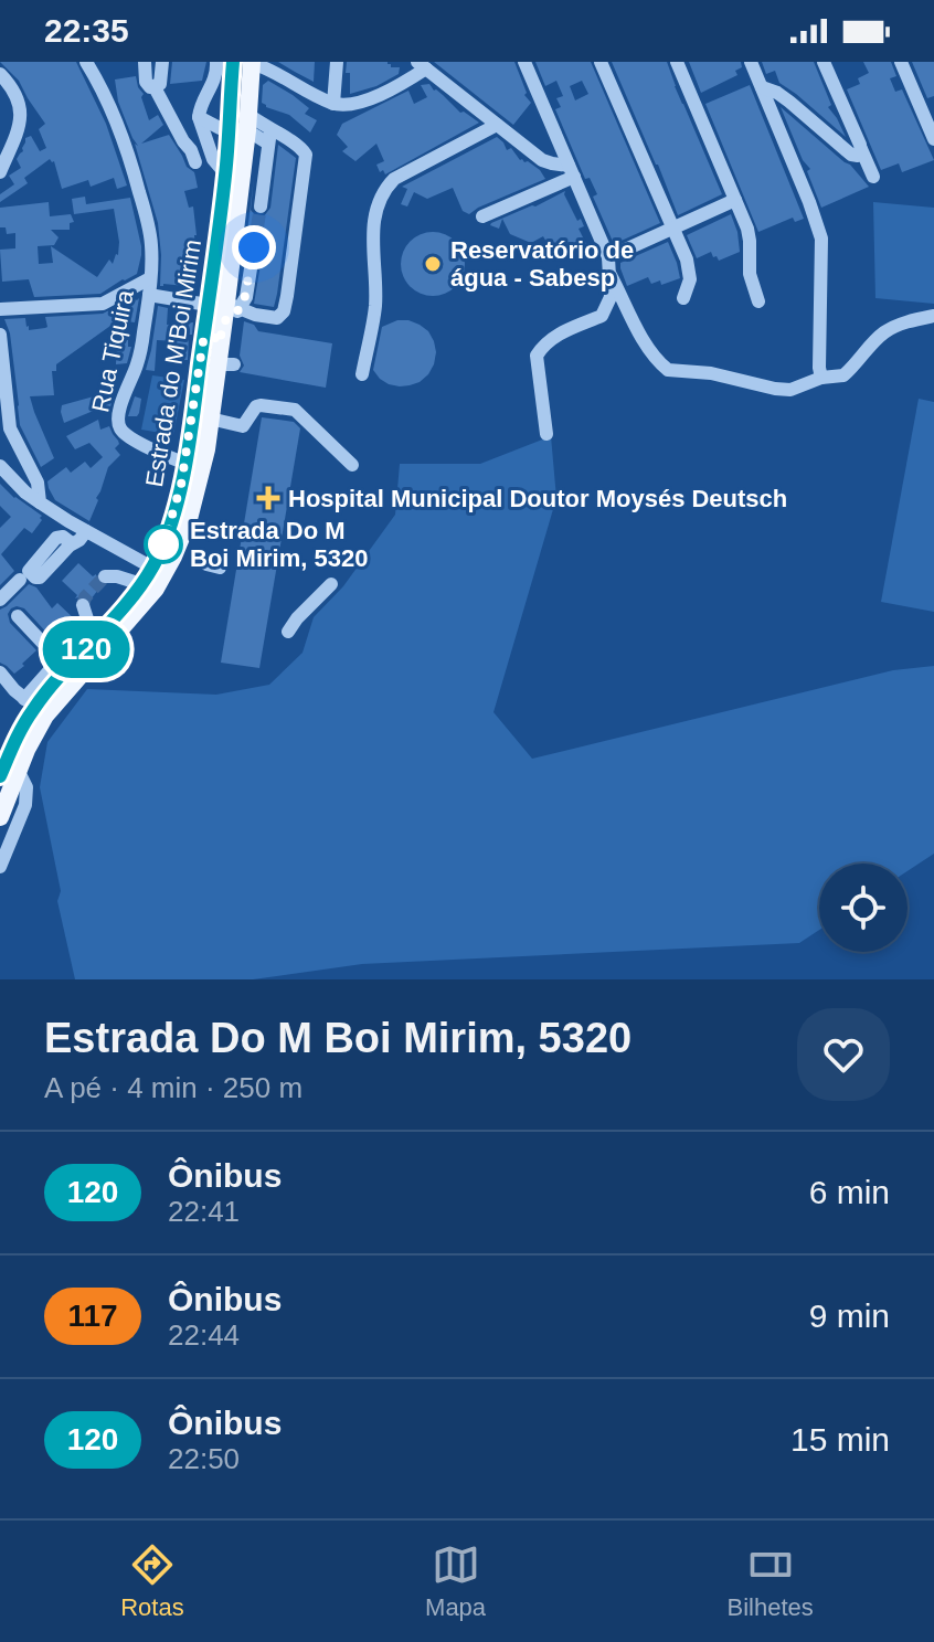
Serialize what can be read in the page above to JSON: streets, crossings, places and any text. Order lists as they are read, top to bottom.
{
  "streets": {
    "main road": ["Estrada do M'Boi Mirim"],
    "street": ["Rua Tiquira"]
  },
  "crossings": [
    ["Rua Tiquira", "Estrada do M'Boi Mirim"]
  ],
  "places": {
    "other": ["Reservatório de água - Sabesp", "Estrada Do M Boi Mirim, 5320"],
    "health": ["Hospital Municipal Doutor Moysés Deutsch"]
  },
  "lines": ["bus line 120"],
  "page": {
    "status": "22:35",
    "on_map": "120",
    "heading": ["Estrada Do M Boi Mirim, 5320", "A pé · 4 min · 250 m"],
    "list": [
      {
        "mark": "120",
        "name": "Ônibus",
        "note": "22:41",
        "value": "6 min"
      },
      {
        "mark": "117",
        "name": "Ônibus",
        "note": "22:44",
        "value": "9 min"
      },
      {
        "mark": "120",
        "name": "Ônibus",
        "note": "22:50",
        "value": "15 min"
      }
    ],
    "tabs": ["Rotas", "Mapa", "Bilhetes"]
  }
}
